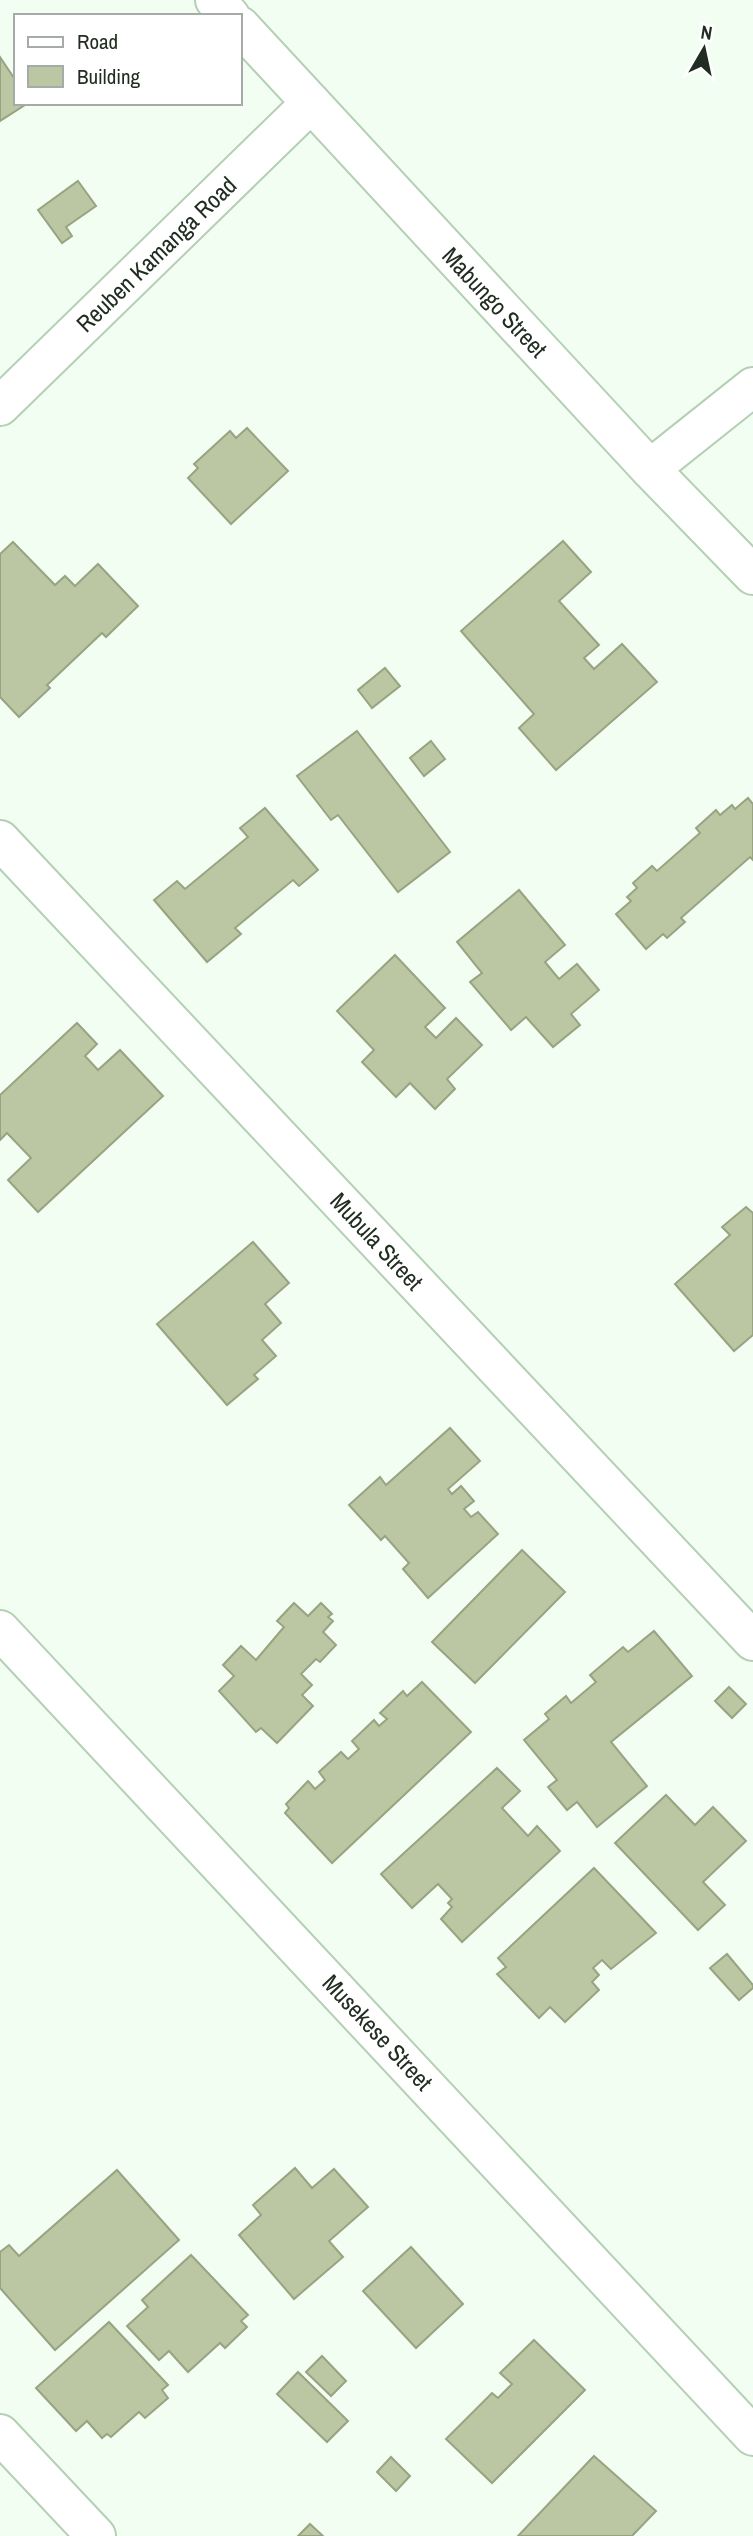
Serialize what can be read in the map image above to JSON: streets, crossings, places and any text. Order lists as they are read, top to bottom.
{
  "streets": {
    "street": [
      "Reuben Kamanga Road",
      "Mabungo Street",
      "Mubula Street",
      "Musekese Street"
    ]
  },
  "crossings": [
    ["Reuben Kamanga Road", "Mabungo Street"]
  ],
  "legend": ["Road", "Building"],
  "north": "top"
}
